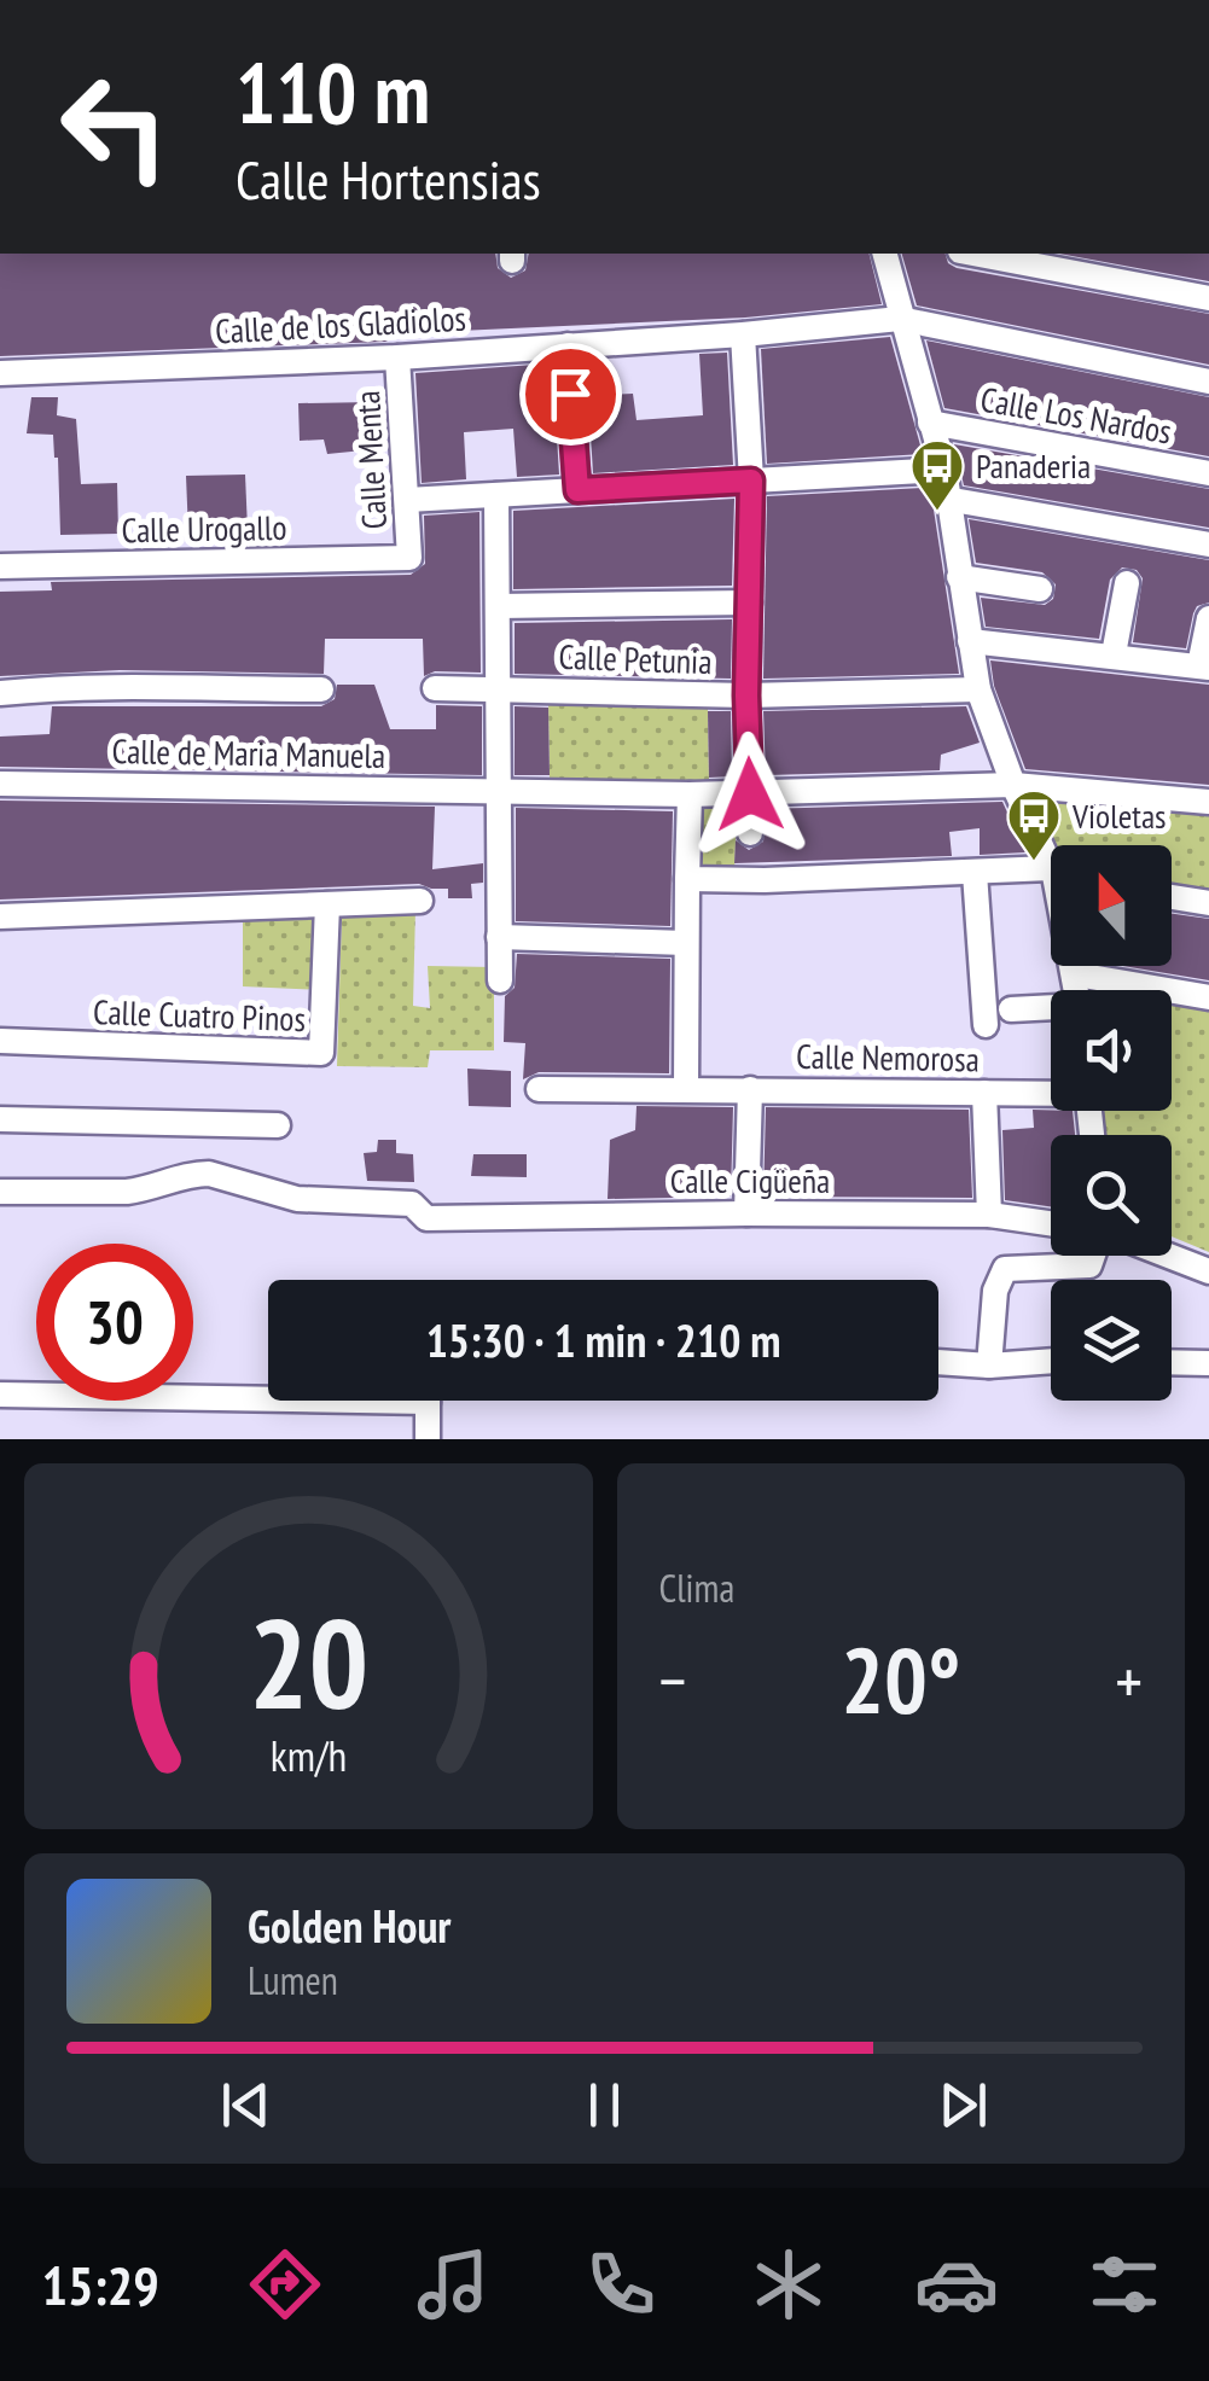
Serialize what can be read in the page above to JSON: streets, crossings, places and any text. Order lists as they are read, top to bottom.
{
  "streets": {
    "street": [
      "Calle de los Gladiolos",
      "Calle Los Nardos",
      "Calle Menta",
      "Calle Urogallo",
      "Calle Petunia",
      "Calle de Maria Manuela",
      "Calle Cuatro Pinos",
      "Calle Nemorosa",
      "Calle Cigüeña"
    ]
  },
  "crossings": [
    ["Calle de los Gladiolos", "Calle Menta"],
    ["Calle Menta", "Calle Urogallo"]
  ],
  "places": {
    "bus stop": ["Panaderia", "Violetas"]
  },
  "north": "top",
  "page": {
    "turn": ["110 m", "Calle Hortensias"],
    "limit": "30",
    "trip": "15:30 · 1 min · 210 m",
    "tile": "Clima",
    "heat": ["−", "20°", "+"],
    "song": ["Golden Hour", "Lumen"],
    "tabs": "15:29",
    "gauge": ["20", "km/h"]
  }
}
